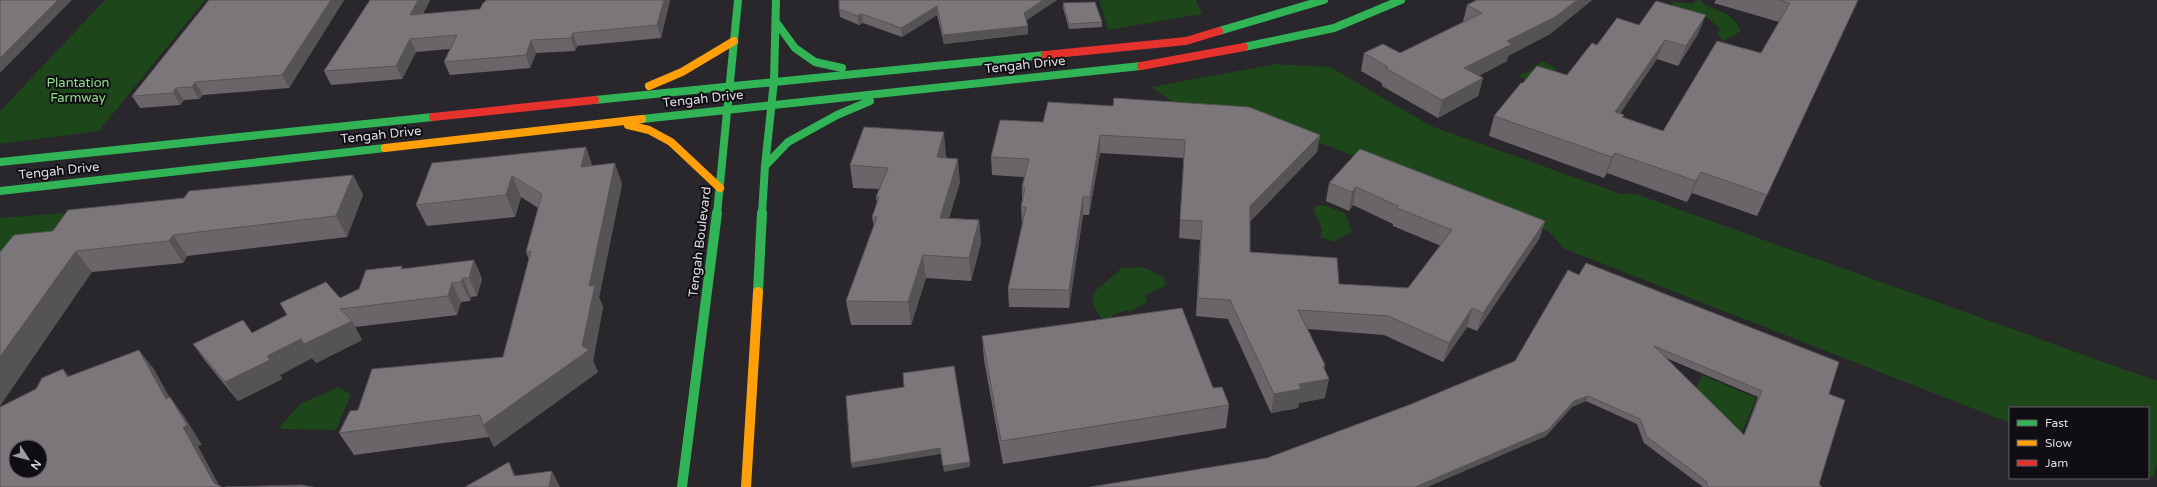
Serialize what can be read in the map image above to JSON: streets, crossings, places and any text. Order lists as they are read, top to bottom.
{
  "streets": {
    "street": ["Tengah Drive", "Tengah Boulevard"]
  },
  "crossings": [
    ["Tengah Drive", "Tengah Boulevard"]
  ],
  "parks": ["Plantation Farmway"],
  "legend": ["Fast", "Slow", "Jam"],
  "north": "bottom right"
}
